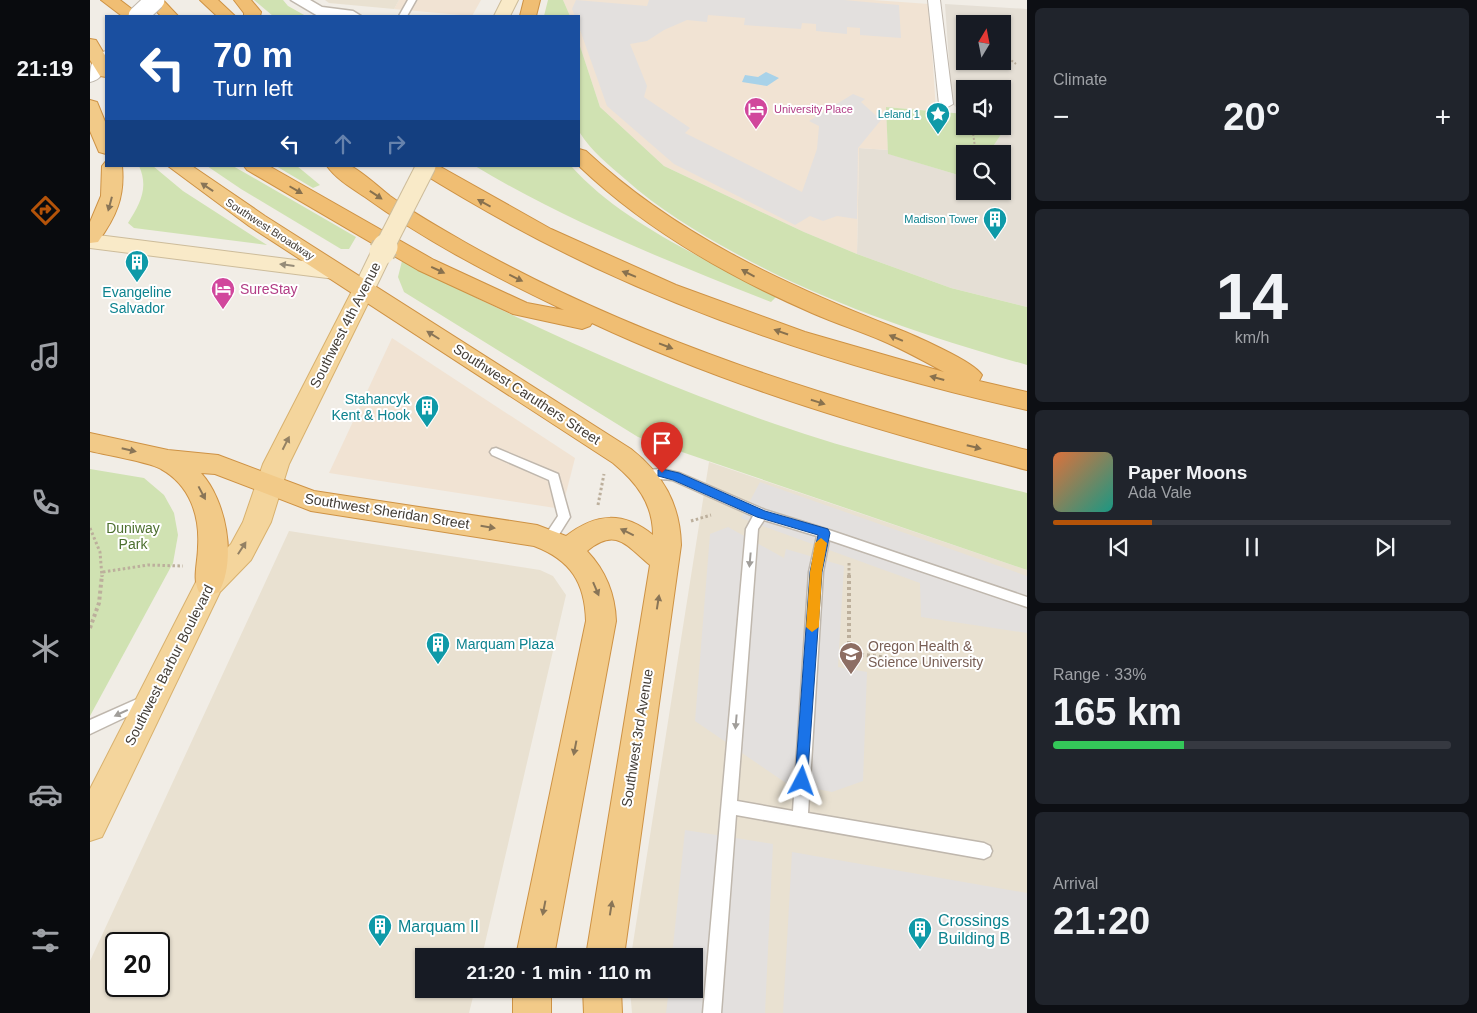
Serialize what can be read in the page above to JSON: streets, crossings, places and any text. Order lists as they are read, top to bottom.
{
  "streets": {
    "highway": [
      "Southwest Broadway",
      "Southwest Caruthers Street",
      "Southwest Sheridan Street",
      "Southwest 3rd Avenue"
    ],
    "main road": ["Southwest 4th Avenue", "Southwest Barbur Boulevard"]
  },
  "crossings": [
    ["Southwest Broadway", "Southwest 4th Avenue"],
    ["Southwest Broadway", "Southwest Caruthers Street"],
    ["Southwest 4th Avenue", "Southwest Caruthers Street"],
    ["Southwest 4th Avenue", "Southwest Sheridan Street"],
    ["Southwest 4th Avenue", "Southwest Barbur Boulevard"],
    ["Southwest Caruthers Street", "Southwest 3rd Avenue"],
    ["Southwest Sheridan Street", "Southwest Barbur Boulevard"]
  ],
  "one_way": ["Southwest 4th Avenue"],
  "parks": ["Duniway Park"],
  "places": {
    "hotel": ["University Place", "SureStay"],
    "place": ["Leland 1"],
    "building": [
      "Madison Tower",
      "Evangeline Salvador",
      "Stahancyk Kent & Hook",
      "Marquam Plaza",
      "Marquam II",
      "Crossings Building B"
    ],
    "school or university": ["Oregon Health & Science University"]
  },
  "north": "top",
  "page": {
    "tabs": "21:19",
    "tile": [
      "Climate",
      ["14", "km/h"],
      ["Range · 33%", "165 km"],
      ["Arrival", "21:20"]
    ],
    "turn": ["70 m", "Turn left"],
    "heat": ["−", "20°", "+"],
    "song": ["Paper Moons", "Ada Vale"],
    "limit": "20",
    "trip": "21:20 · 1 min · 110 m"
  }
}
